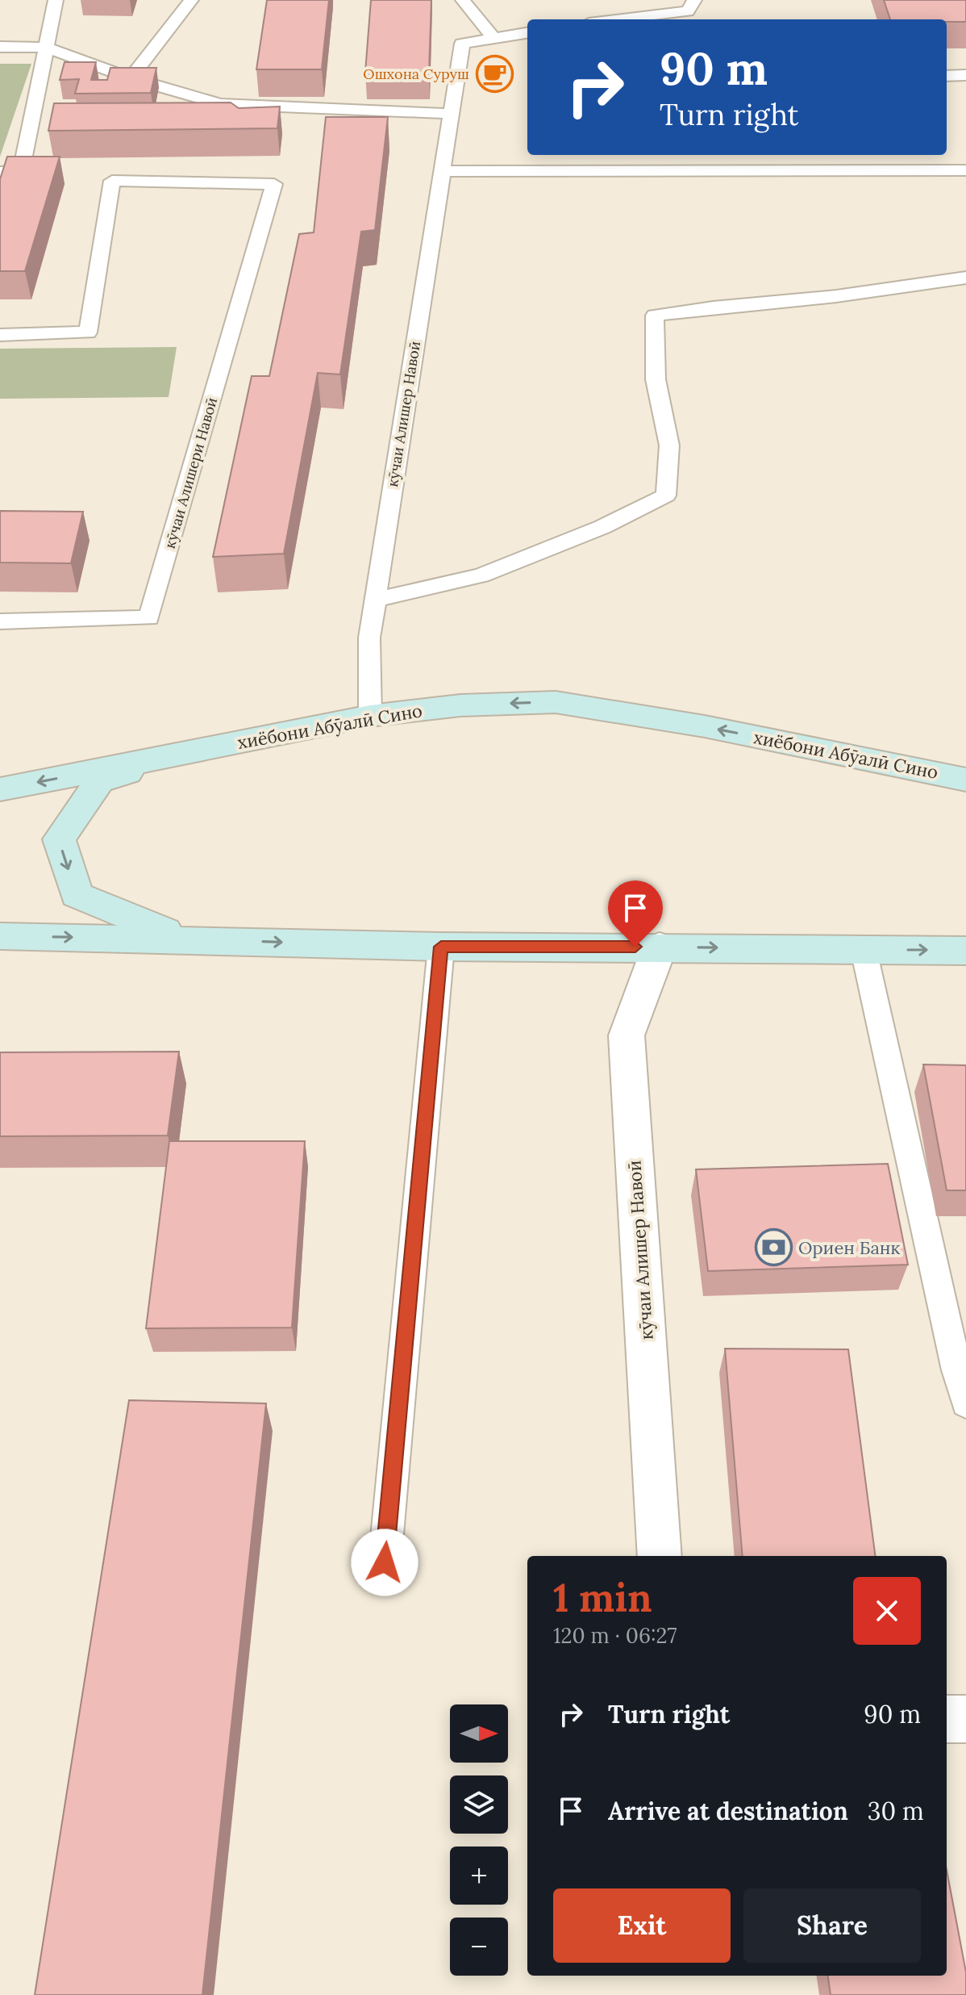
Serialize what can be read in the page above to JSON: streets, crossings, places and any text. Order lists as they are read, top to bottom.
{
  "streets": {
    "main road": ["хиёбони Абӯалӣ Сино"],
    "street": ["кӯчаи Алишер Навоӣ"],
    "lane": ["кӯчаи Алишери Навоӣ"]
  },
  "crossings": [
    ["кӯчаи Алишер Навоӣ", "хиёбони Абӯалӣ Сино"]
  ],
  "places": {
    "cafe": ["Ошхона Суруш"],
    "bank": ["Ориен Банк"]
  },
  "north": "right",
  "page": {
    "turn": ["90 m", "Turn right"],
    "heading": ["1 min", "120 m · 06:27"],
    "list": [
      {
        "name": "Turn right",
        "value": "90 m"
      },
      {
        "name": "Arrive at destination",
        "value": "30 m"
      }
    ],
    "map_buttons": ["+", "−"],
    "buttons": ["Exit", "Share"]
  }
}
